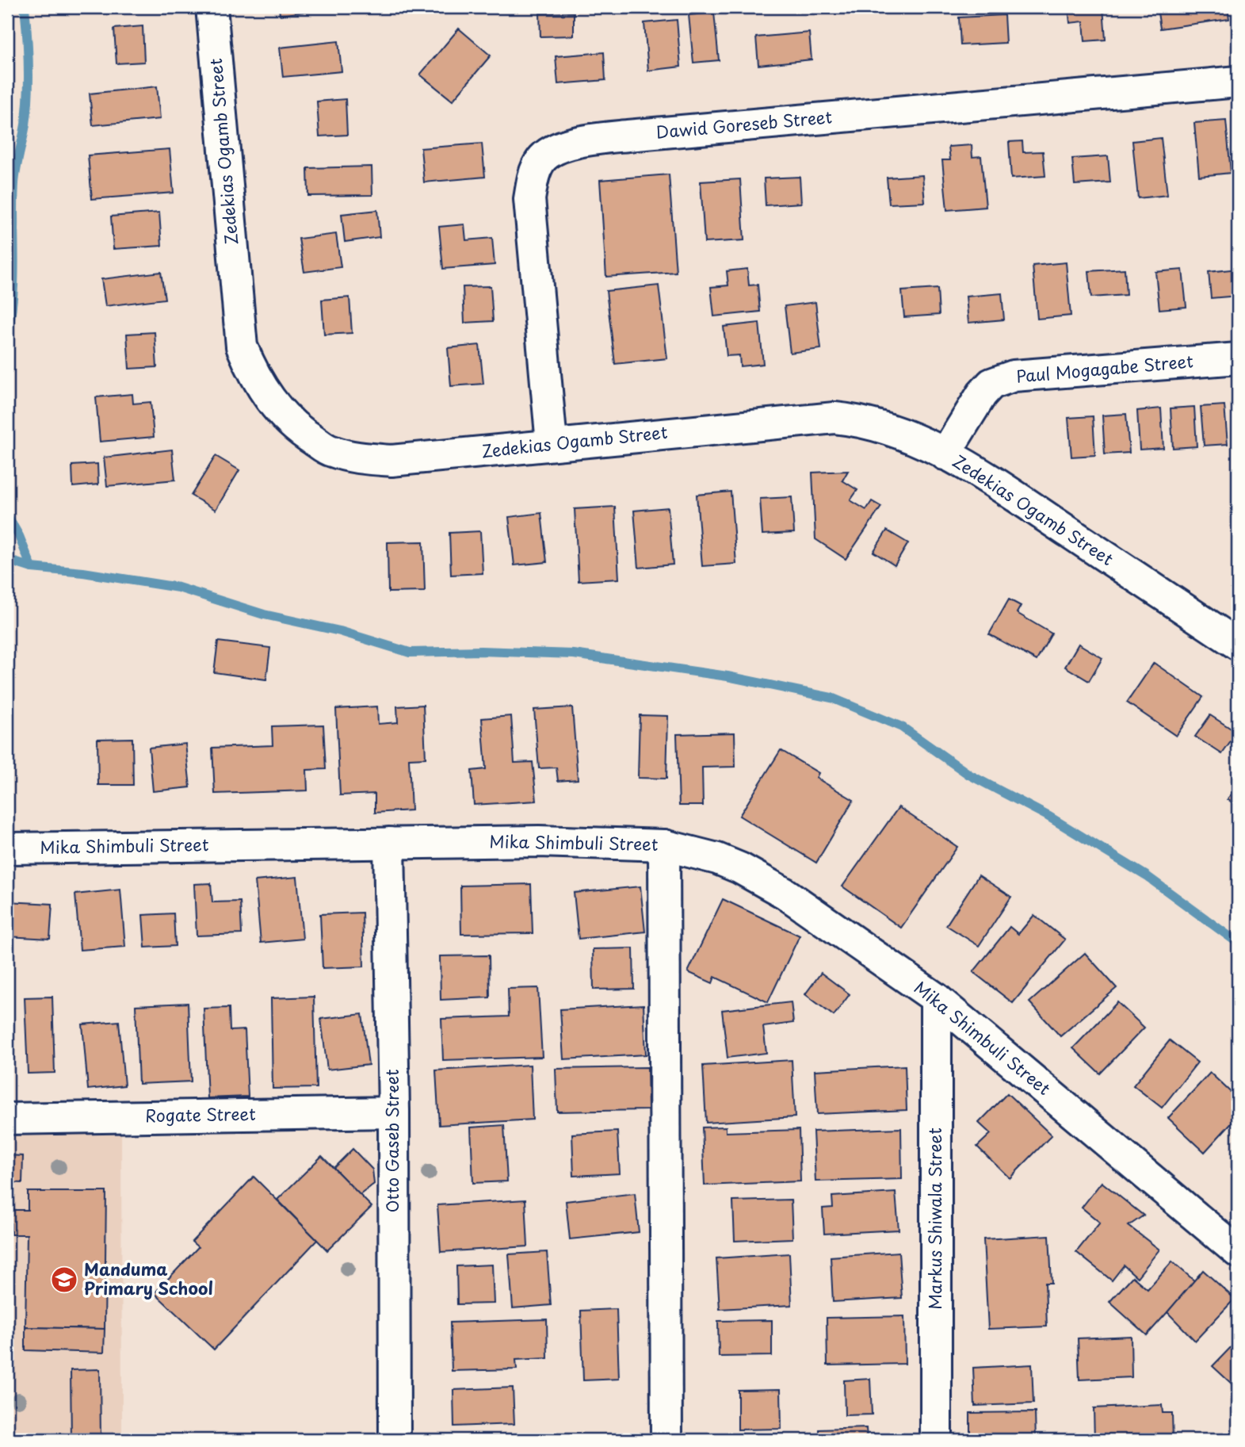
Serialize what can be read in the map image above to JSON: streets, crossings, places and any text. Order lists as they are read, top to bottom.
{
  "streets": {
    "street": [
      "Dawid Goreseb Street",
      "Zedekias Ogamb Street",
      "Paul Mogagabe Street",
      "Mika Shimbuli Street",
      "Rogate Street",
      "Otto Gaseb Street",
      "Markus Shiwala Street"
    ]
  },
  "crossings": [
    ["Dawid Goreseb Street", "Zedekias Ogamb Street"],
    ["Zedekias Ogamb Street", "Paul Mogagabe Street"],
    ["Mika Shimbuli Street", "Otto Gaseb Street"],
    ["Mika Shimbuli Street", "Markus Shiwala Street"],
    ["Rogate Street", "Otto Gaseb Street"]
  ],
  "places": {
    "school or university": ["Manduma Primary School"]
  }
}
